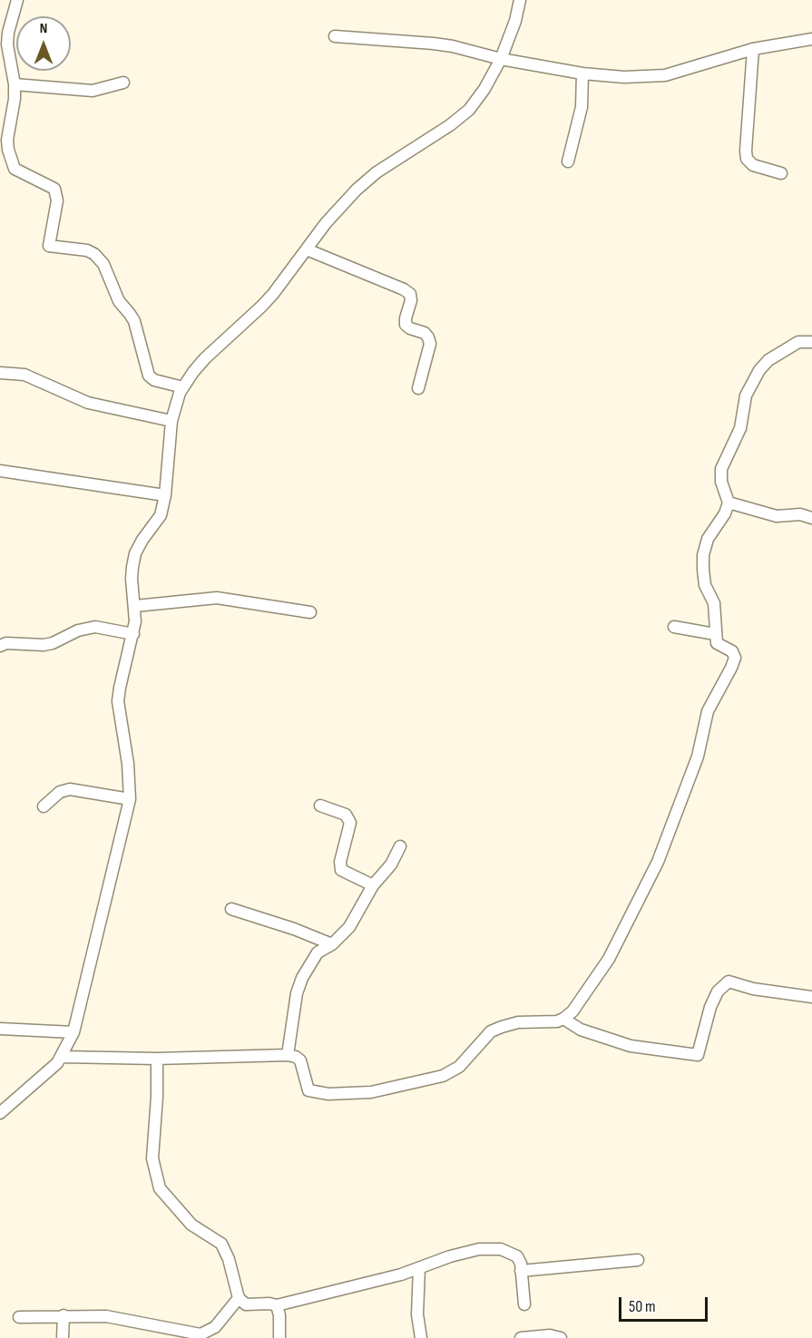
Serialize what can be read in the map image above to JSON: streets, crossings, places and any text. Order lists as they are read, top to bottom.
{
  "scale_bar": "50 m",
  "north": "top"
}
